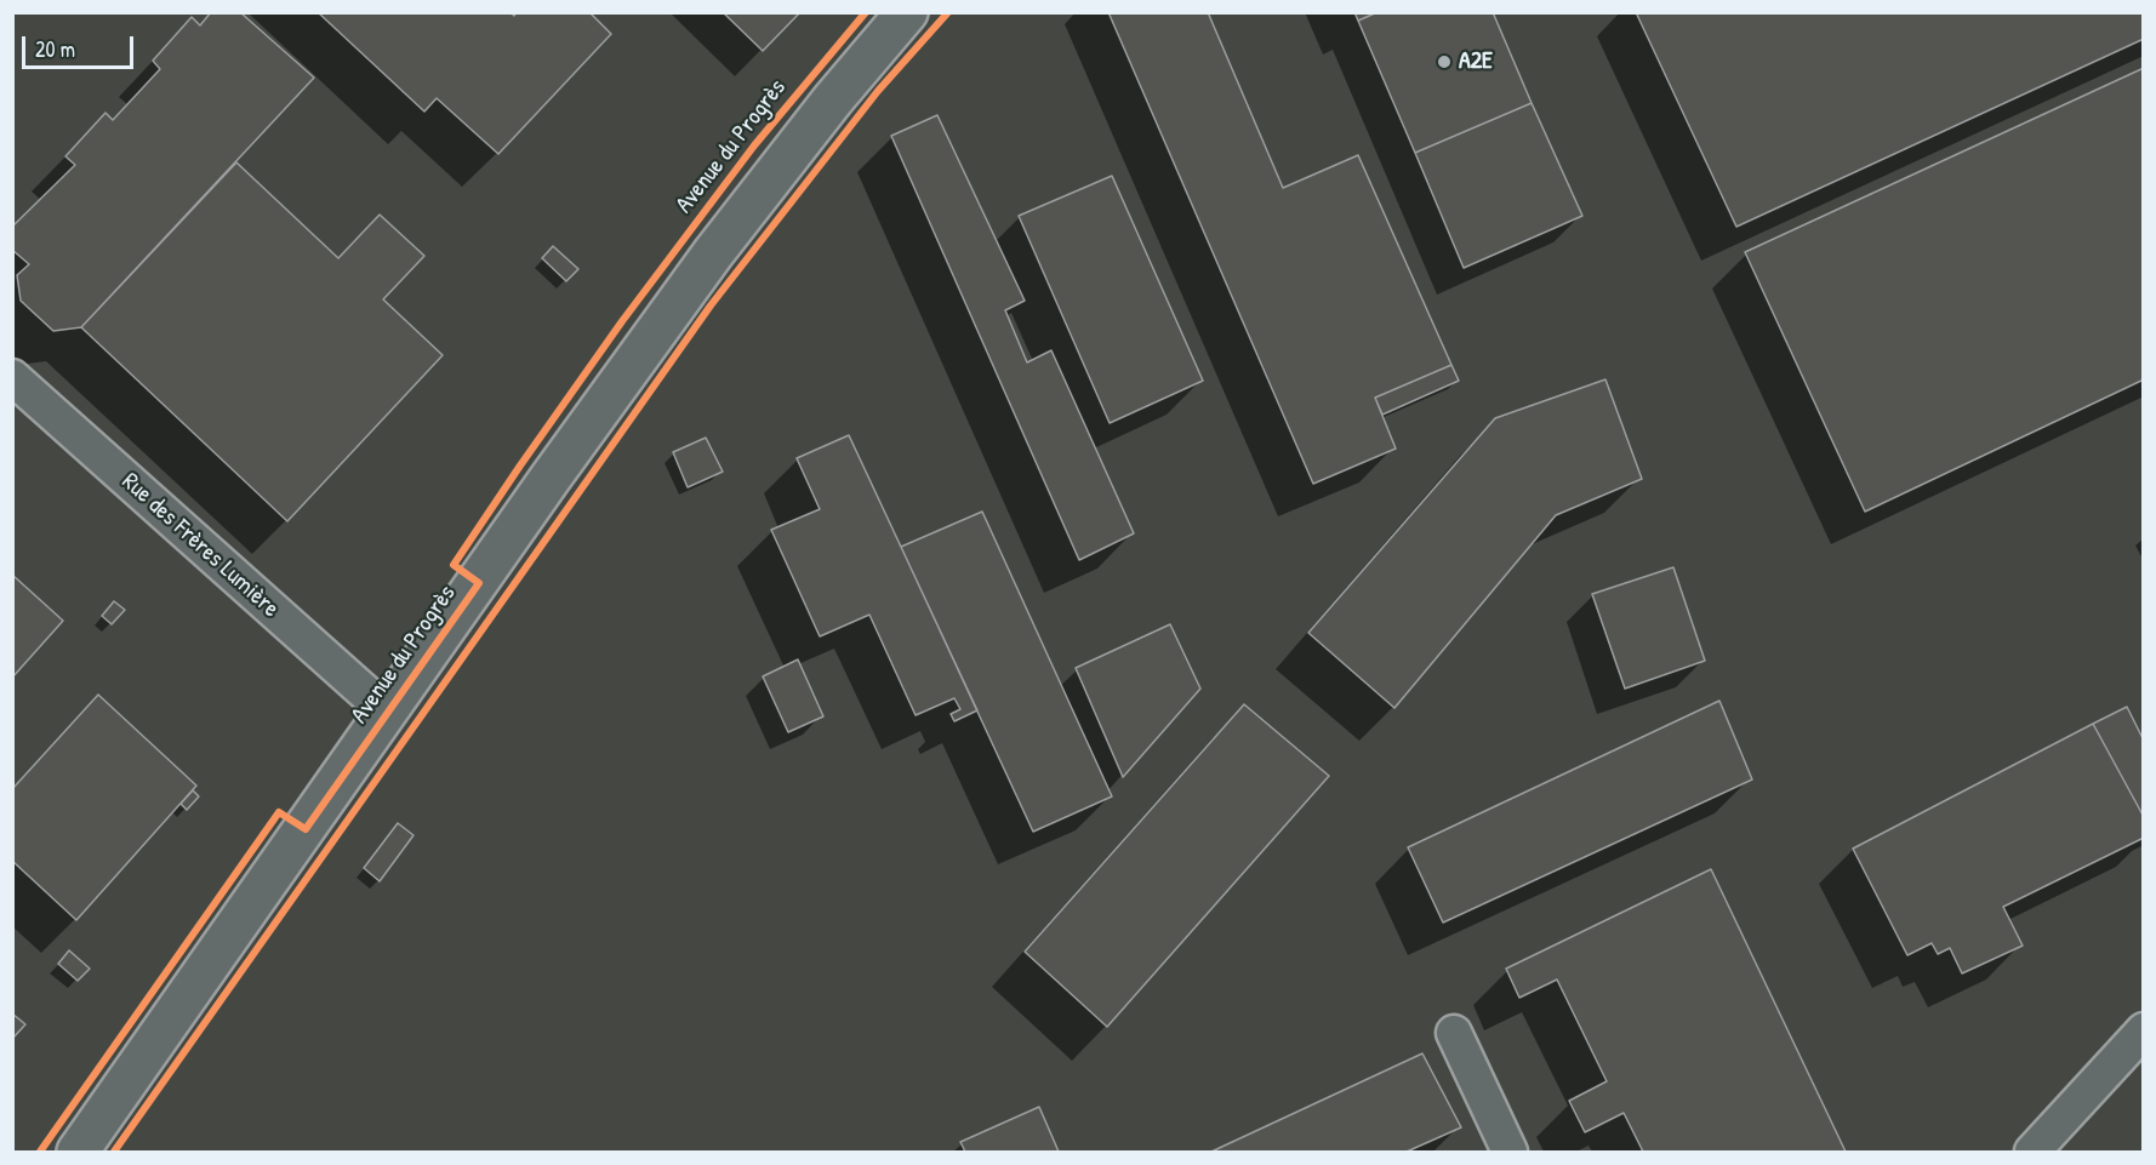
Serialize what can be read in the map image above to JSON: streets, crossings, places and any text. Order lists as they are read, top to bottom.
{
  "streets": {
    "street": ["Avenue du Progrès", "Rue des Frères Lumière"]
  },
  "crossings": [
    ["Avenue du Progrès", "Rue des Frères Lumière"]
  ],
  "places": ["A2E"],
  "scale_bar": "20 m"
}
